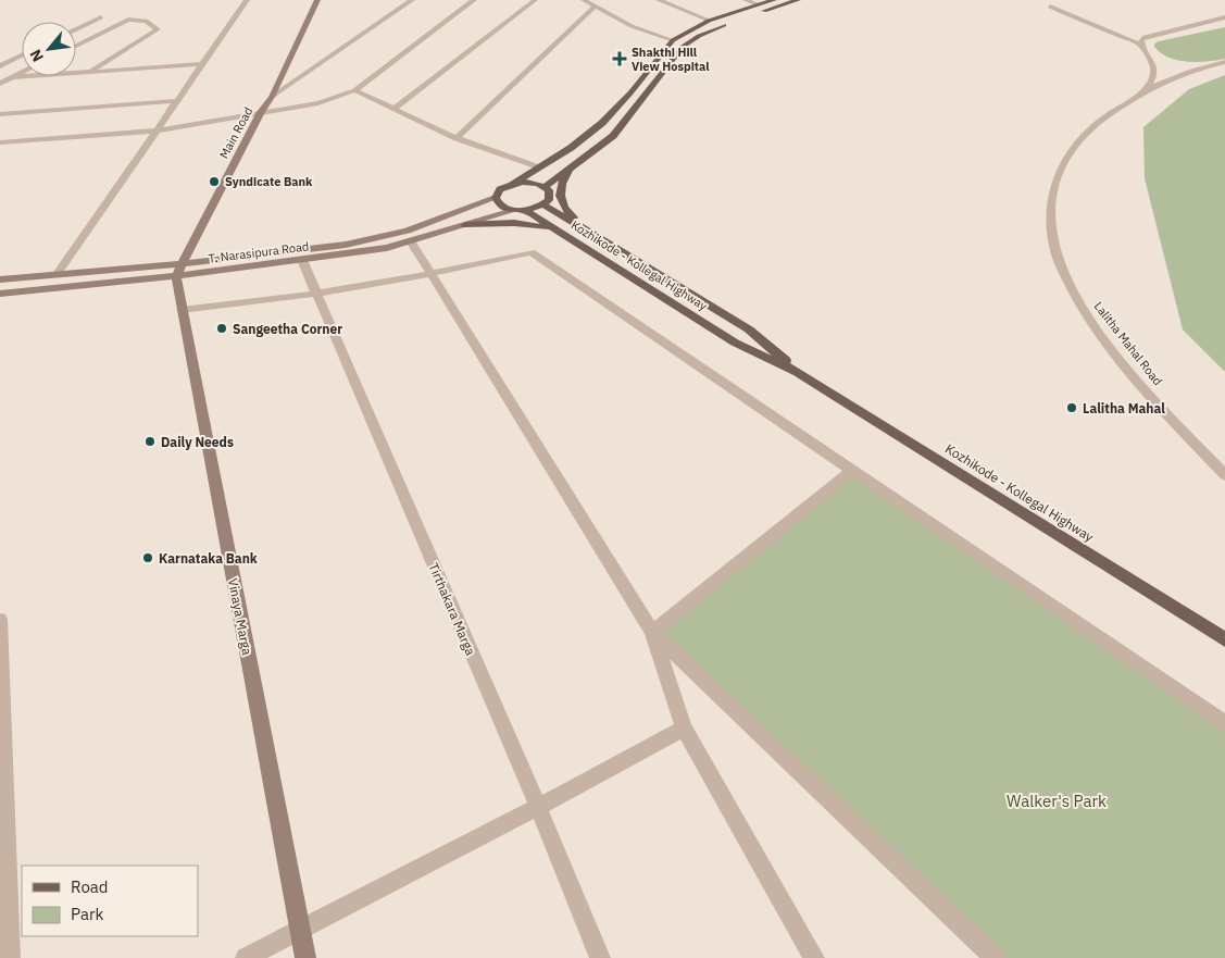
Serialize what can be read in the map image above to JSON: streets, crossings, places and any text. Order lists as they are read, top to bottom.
{
  "streets": {
    "main road": ["Kozhikode - Kollegal Highway"],
    "street": [
      "Main Road",
      "T. Narasipura Road",
      "Lalitha Mahal Road",
      "Tirthakara Marga",
      "Vinaya Marga"
    ]
  },
  "crossings": [
    ["Main Road", "T. Narasipura Road"],
    ["Main Road", "Vinaya Marga"],
    ["T. Narasipura Road", "Kozhikode - Kollegal Highway"],
    ["T. Narasipura Road", "Tirthakara Marga"],
    ["T. Narasipura Road", "Vinaya Marga"]
  ],
  "parks": ["Walker's Park"],
  "places": {
    "health": ["Shakthi Hill View Hospital"],
    "other": [
      "Syndicate Bank",
      "Sangeetha Corner",
      "Lalitha Mahal",
      "Daily Needs",
      "Karnataka Bank"
    ]
  },
  "legend": ["Road", "Park"],
  "north": "bottom left"
}
